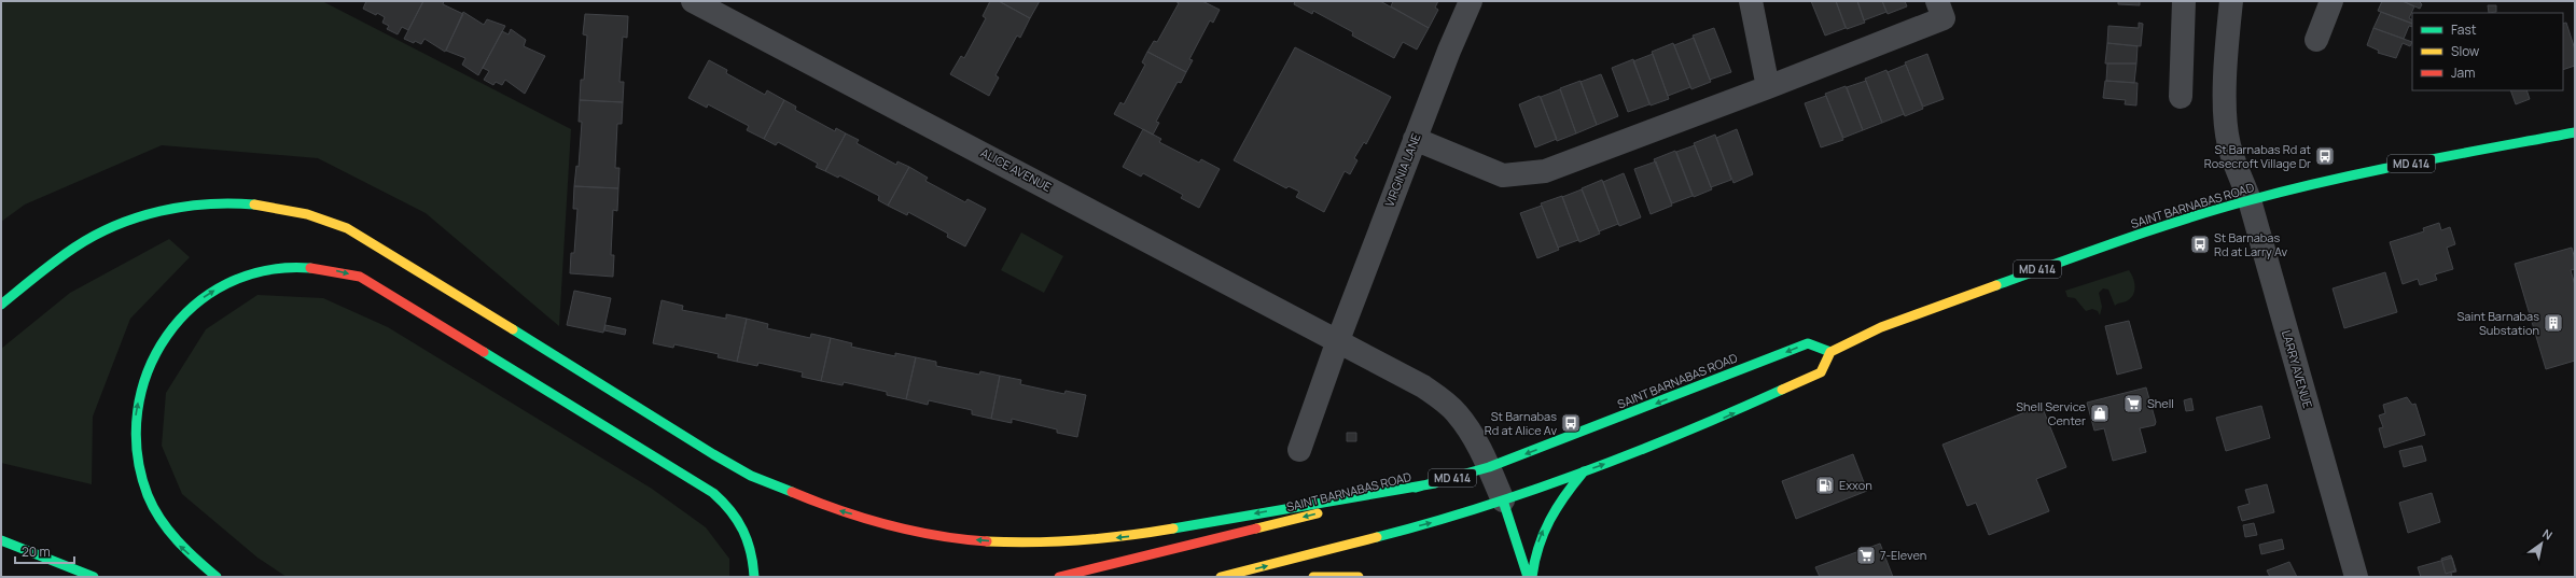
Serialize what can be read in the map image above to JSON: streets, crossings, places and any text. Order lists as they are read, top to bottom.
{
  "streets": {
    "main road": ["MD 414", "SAINT BARNABAS ROAD"],
    "street": ["ALICE AVENUE", "VIRGINIA LANE", "LARRY AVENUE"]
  },
  "crossings": [
    ["ALICE AVENUE", "VIRGINIA LANE"],
    ["SAINT BARNABAS ROAD", "LARRY AVENUE"]
  ],
  "places": {
    "bus stop": ["St Barnabas Rd at Rosecroft Village Dr", "St Barnabas Rd at Larry Av", "St Barnabas Rd at Alice Av"],
    "building": ["Saint Barnabas Substation"],
    "supermarket": ["Shell", "7-Eleven"],
    "shop": ["Shell Service Center"],
    "fuel station": ["Exxon"]
  },
  "legend": ["Fast", "Slow", "Jam"],
  "scale_bar": "20 m",
  "north": "top right"
}
